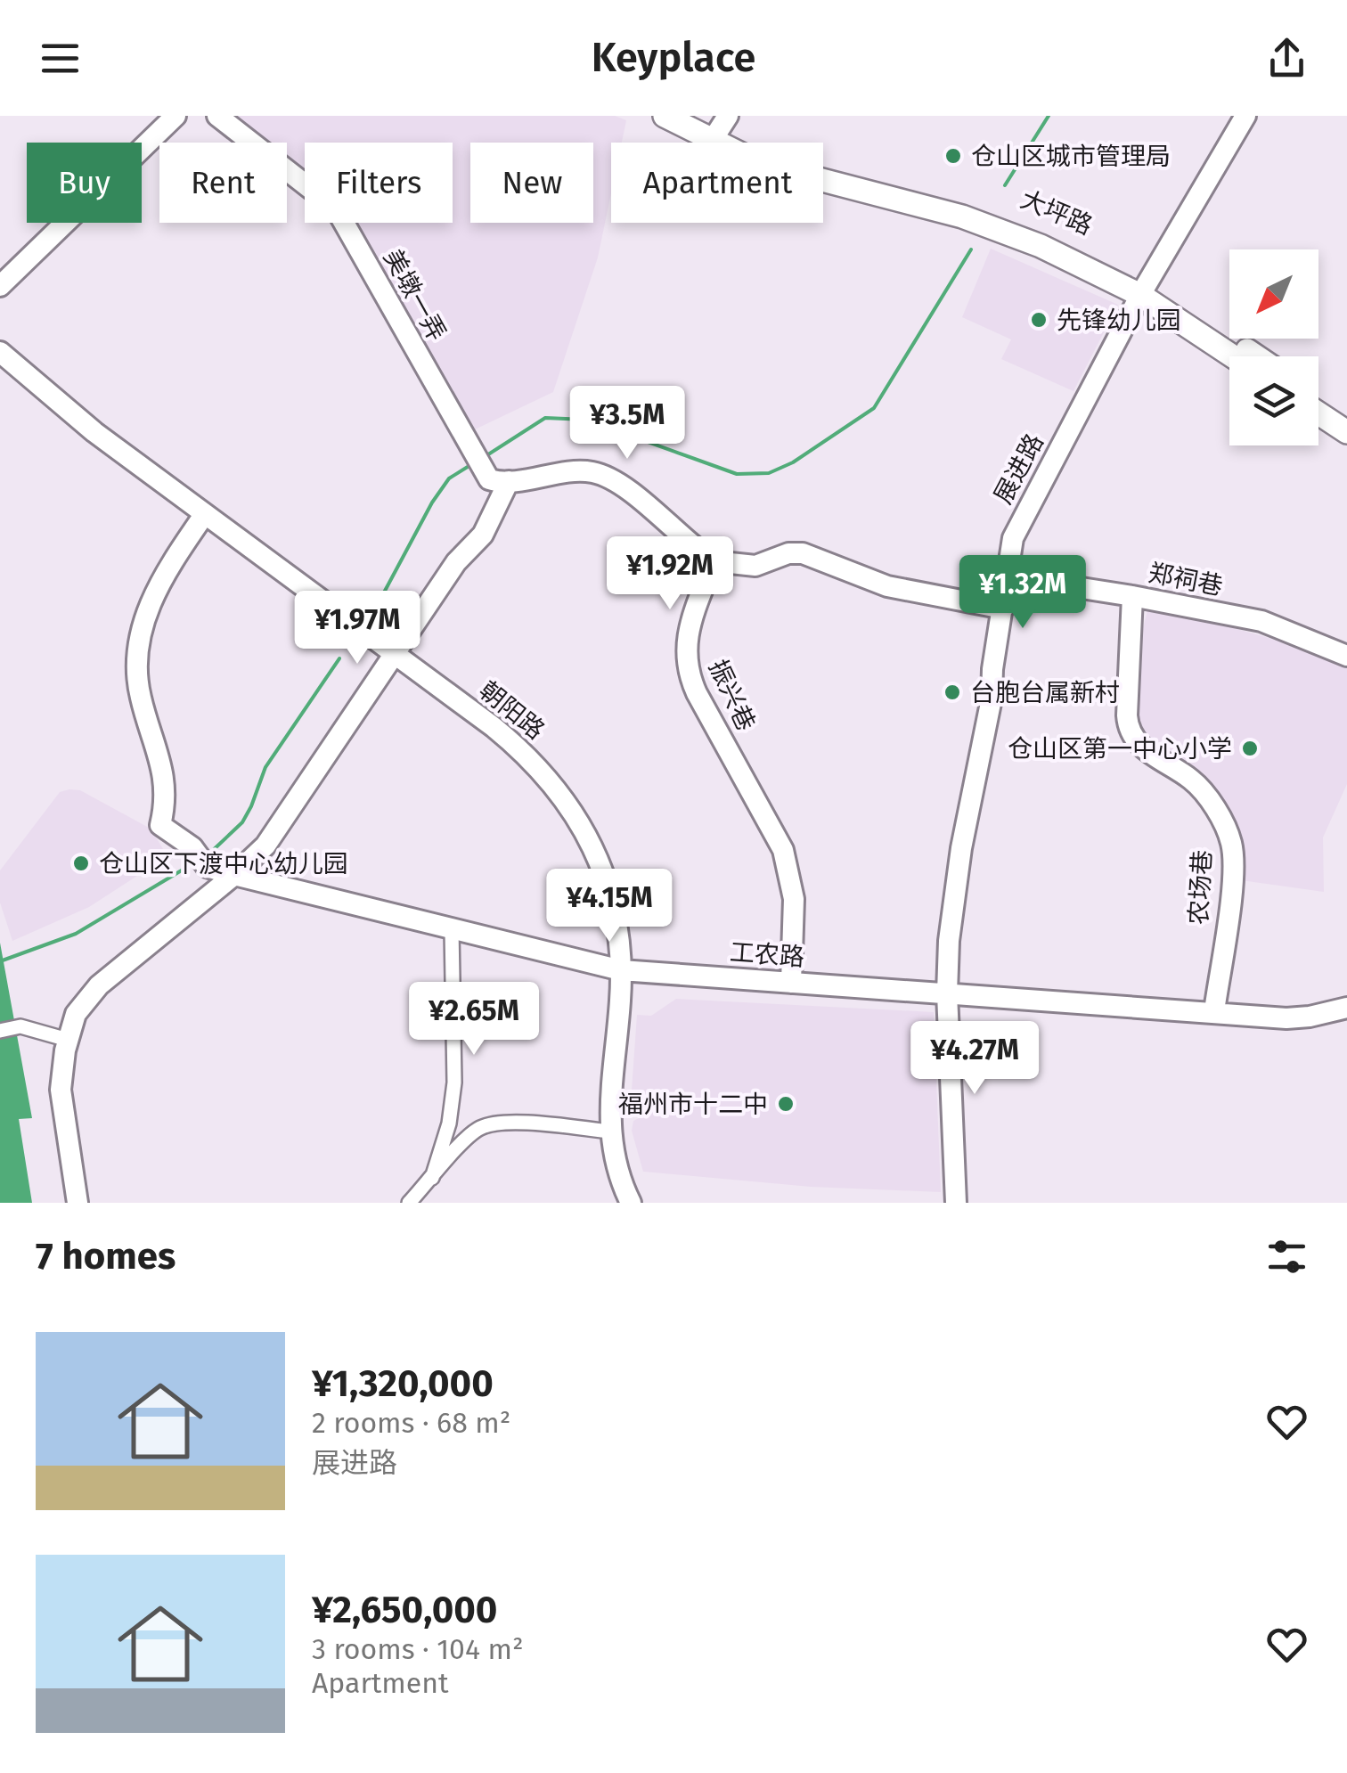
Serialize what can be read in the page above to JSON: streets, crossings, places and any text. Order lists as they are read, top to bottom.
{
  "streets": {
    "main road": ["大坪路"],
    "street": [
      "美墩一弄",
      "展进路",
      "郑祠巷",
      "振兴巷",
      "朝阳路",
      "农场巷",
      "工农路"
    ]
  },
  "crossings": [
    ["大坪路", "展进路"],
    ["展进路", "郑祠巷"],
    ["展进路", "工农路"],
    ["郑祠巷", "农场巷"],
    ["振兴巷", "工农路"],
    ["朝阳路", "工农路"],
    ["农场巷", "工农路"]
  ],
  "places": [
    "仓山区城市管理局",
    "先锋幼儿园",
    "台胞台属新村",
    "仓山区第一中心小学",
    "仓山区下渡中心幼儿园",
    "福州市十二中"
  ],
  "north": "bottom left",
  "page": {
    "header": "Keyplace",
    "chip": [
      "Buy",
      "Rent",
      "Filters",
      "New",
      "Apartment"
    ],
    "price": [
      "¥3.5M",
      "¥1.92M",
      "¥1.32M",
      "¥1.97M",
      "¥4.15M",
      "¥2.65M",
      "¥4.27M"
    ],
    "heading": "7 homes",
    "list": [
      {
        "name": "¥1,320,000",
        "note": "2 rooms · 68 m² · 展进路"
      },
      {
        "name": "¥2,650,000",
        "note": "3 rooms · 104 m² · Apartment"
      }
    ]
  }
}
